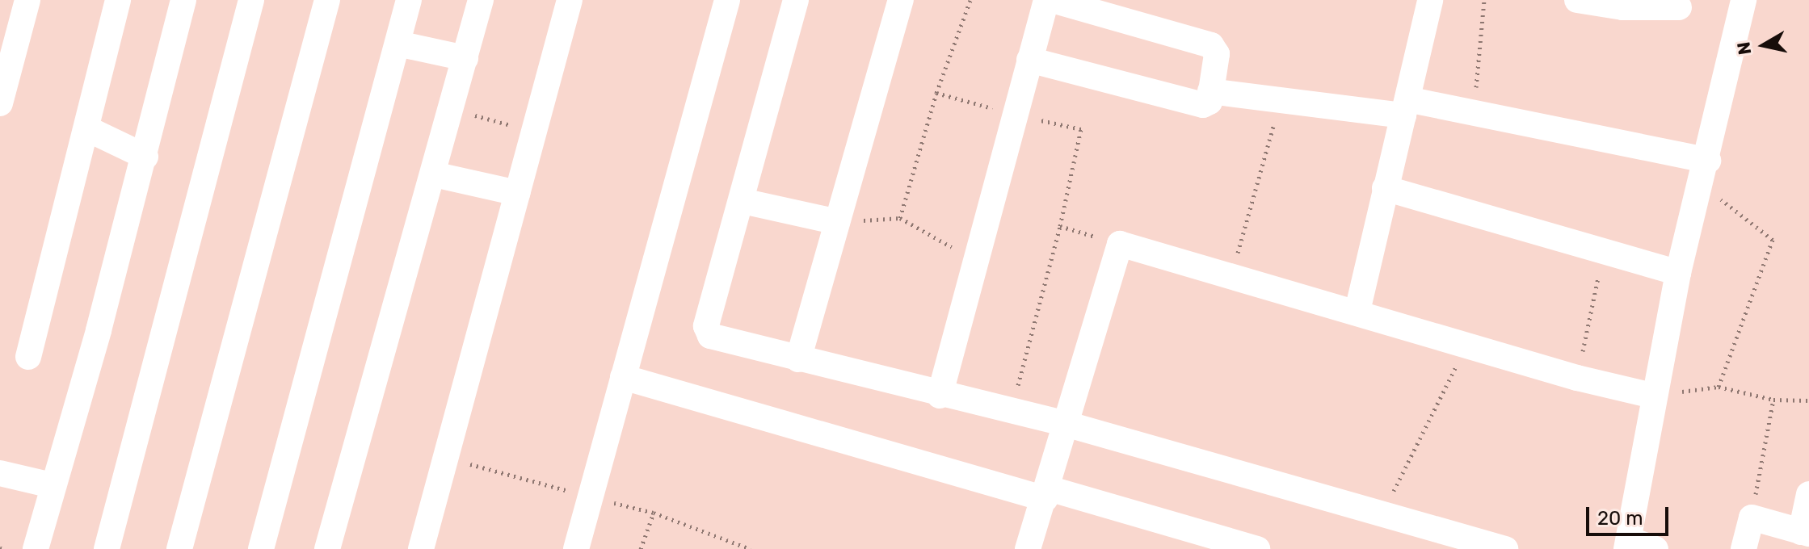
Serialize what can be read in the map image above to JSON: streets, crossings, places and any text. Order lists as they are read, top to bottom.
{
  "scale_bar": "20 m",
  "north": "left"
}
